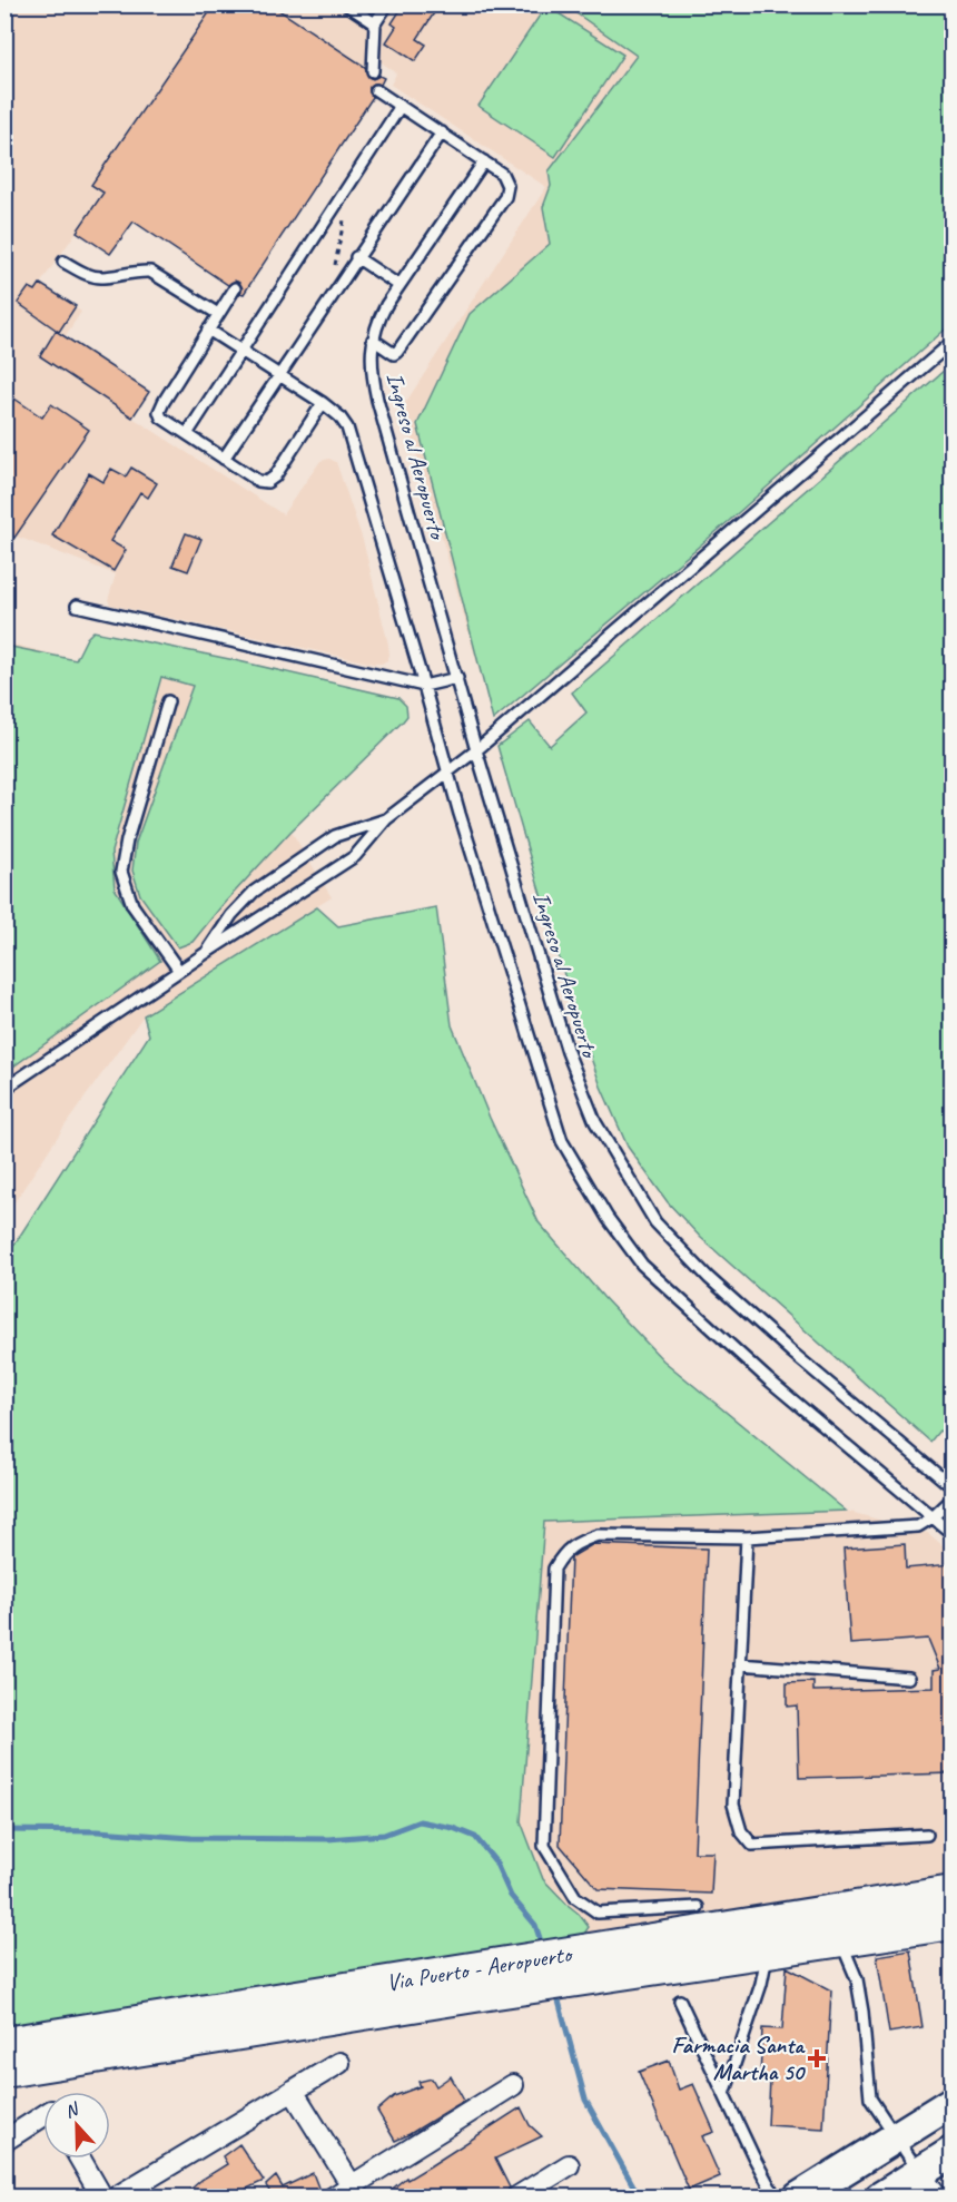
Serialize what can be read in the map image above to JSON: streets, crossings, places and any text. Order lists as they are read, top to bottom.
{
  "streets": {
    "main road": ["Via Puerto - Aeropuerto"],
    "lane": ["Ingreso al Aeropuerto"]
  },
  "places": {
    "health": ["Farmacia Santa Martha 50"]
  },
  "north": "top"
}
